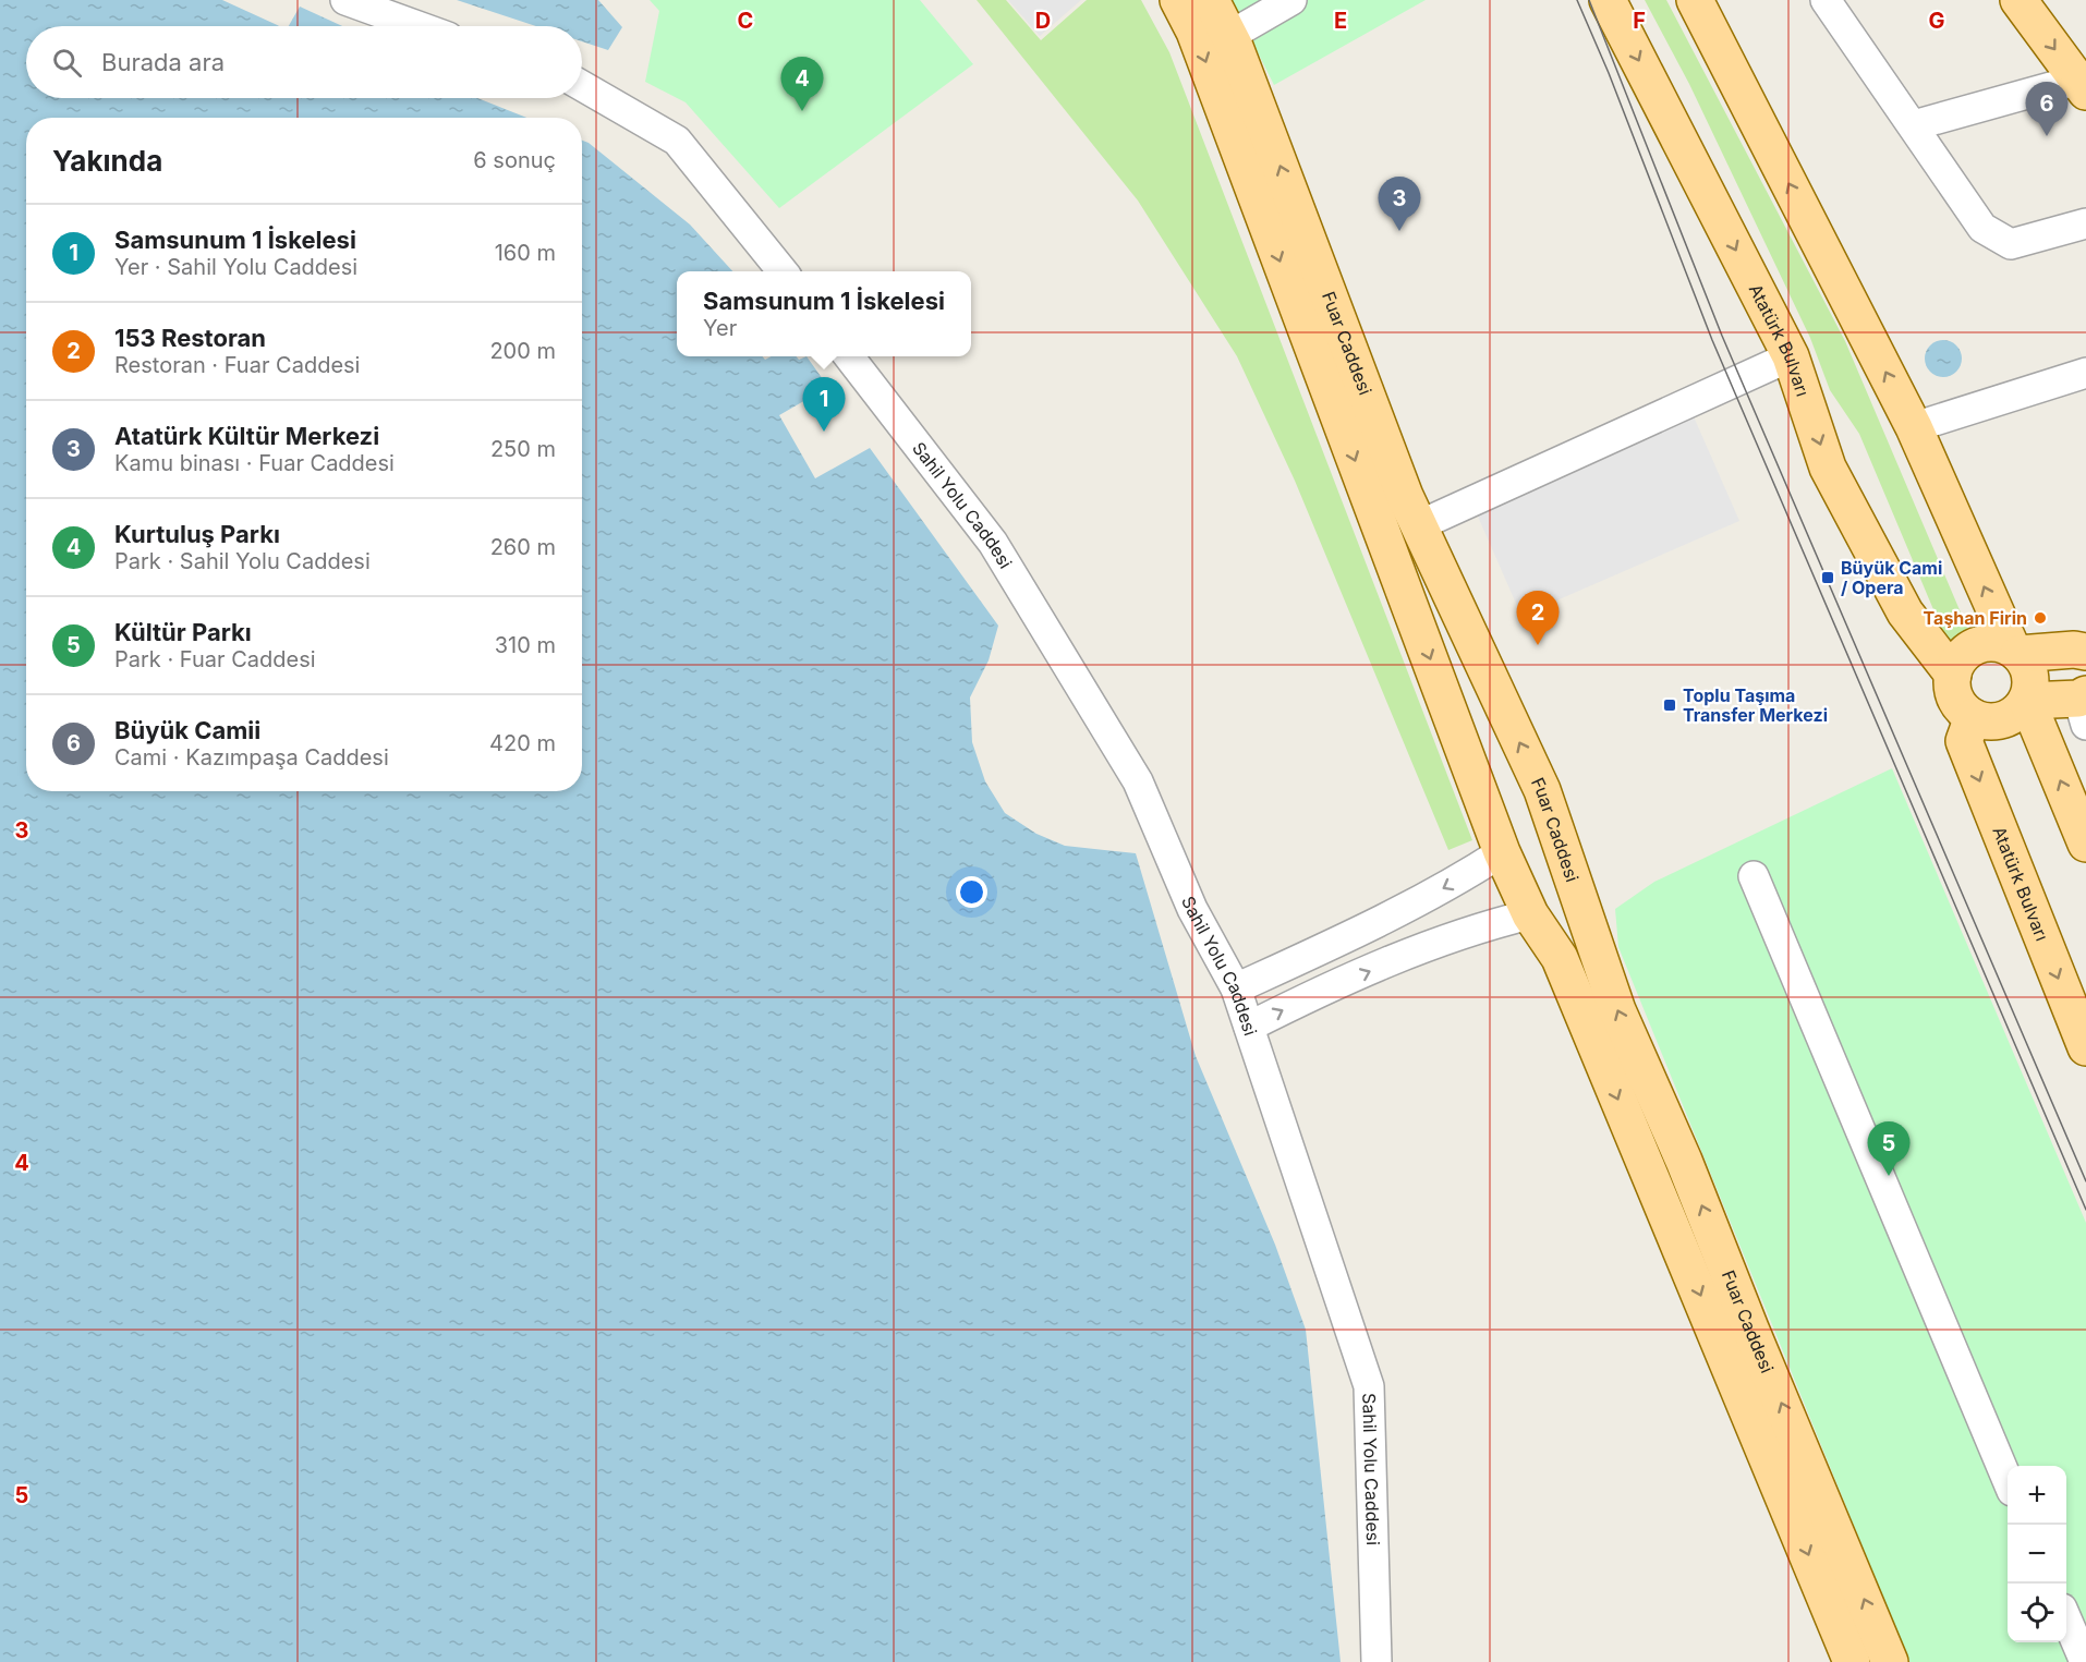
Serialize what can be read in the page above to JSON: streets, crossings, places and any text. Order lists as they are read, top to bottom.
{
  "streets": {
    "main road": ["Atatürk Bulvarı", "Fuar Caddesi"],
    "street": ["Sahil Yolu Caddesi"]
  },
  "places": {
    "transit": ["Büyük Cami / Opera", "Toplu Taşıma Transfer Merkezi"],
    "other": ["Taşhan Firin"]
  },
  "page": {
    "search": "Burada ara",
    "pins": [
      "4",
      "6",
      "3",
      "1",
      "2",
      "5"
    ],
    "heading": ["Yakında", "6 sonuç"],
    "list": [
      {
        "mark": "1",
        "name": "Samsunum 1 İskelesi",
        "note": "Yer · Sahil Yolu Caddesi",
        "value": "160 m"
      },
      {
        "mark": "2",
        "name": "153 Restoran",
        "note": "Restoran · Fuar Caddesi",
        "value": "200 m"
      },
      {
        "mark": "3",
        "name": "Atatürk Kültür Merkezi",
        "note": "Kamu binası · Fuar Caddesi",
        "value": "250 m"
      },
      {
        "mark": "4",
        "name": "Kurtuluş Parkı",
        "note": "Park · Sahil Yolu Caddesi",
        "value": "260 m"
      },
      {
        "mark": "5",
        "name": "Kültür Parkı",
        "note": "Park · Fuar Caddesi",
        "value": "310 m"
      },
      {
        "mark": "6",
        "name": "Büyük Camii",
        "note": "Cami · Kazımpaşa Caddesi",
        "value": "420 m"
      }
    ],
    "popup": ["Samsunum 1 İskelesi", "Yer"],
    "map_buttons": ["+", "−"]
  },
  "grid": {
    "columns": [
      "C",
      "D",
      "E",
      "F",
      "G"
    ],
    "rows": ["3", "4", "5"]
  }
}
